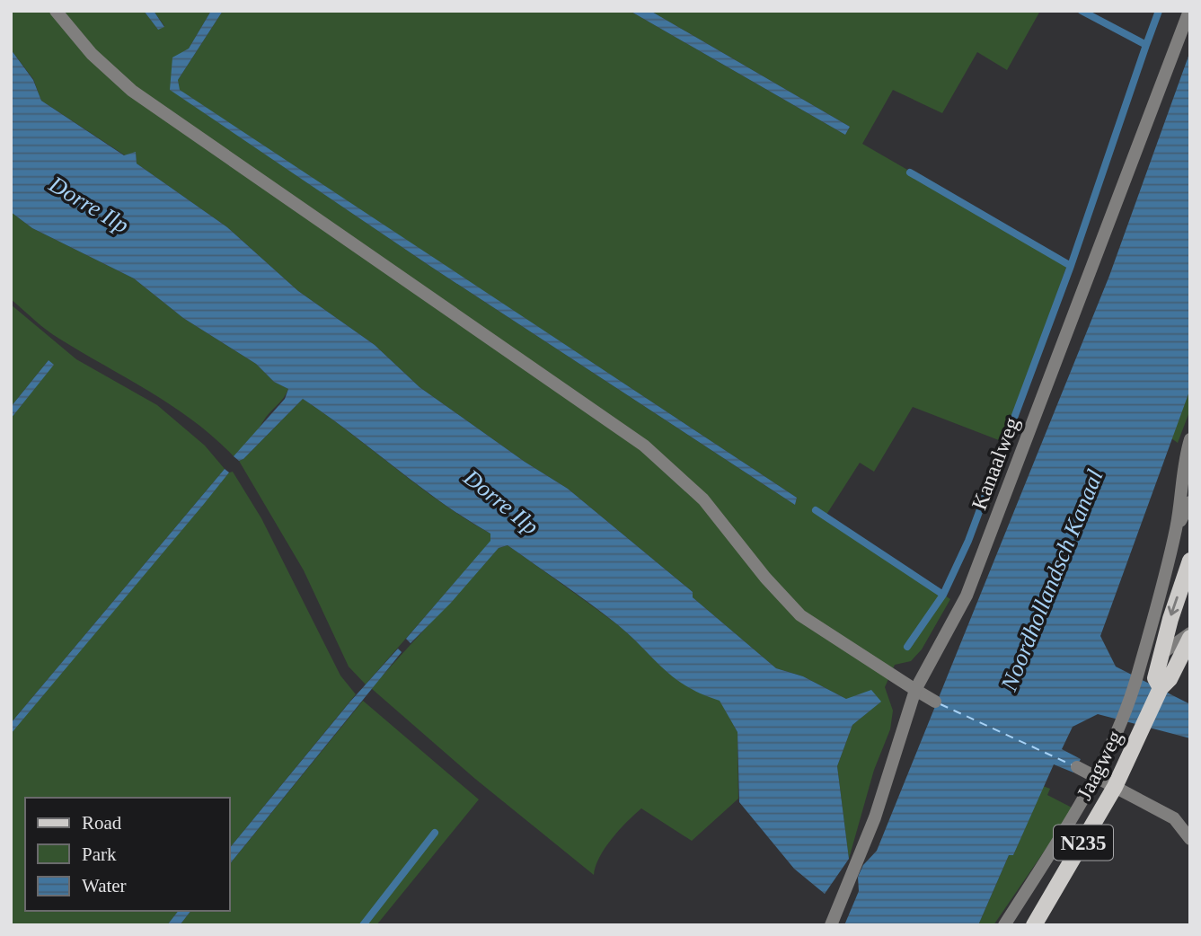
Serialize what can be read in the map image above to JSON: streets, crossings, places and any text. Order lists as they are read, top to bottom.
{
  "streets": {
    "main road": ["Jaagweg", "N235"],
    "street": ["Kanaalweg"]
  },
  "water": ["Dorre Ilp", "Noordhollandsch Kanaal"],
  "legend": ["Road", "Park", "Water"]
}
